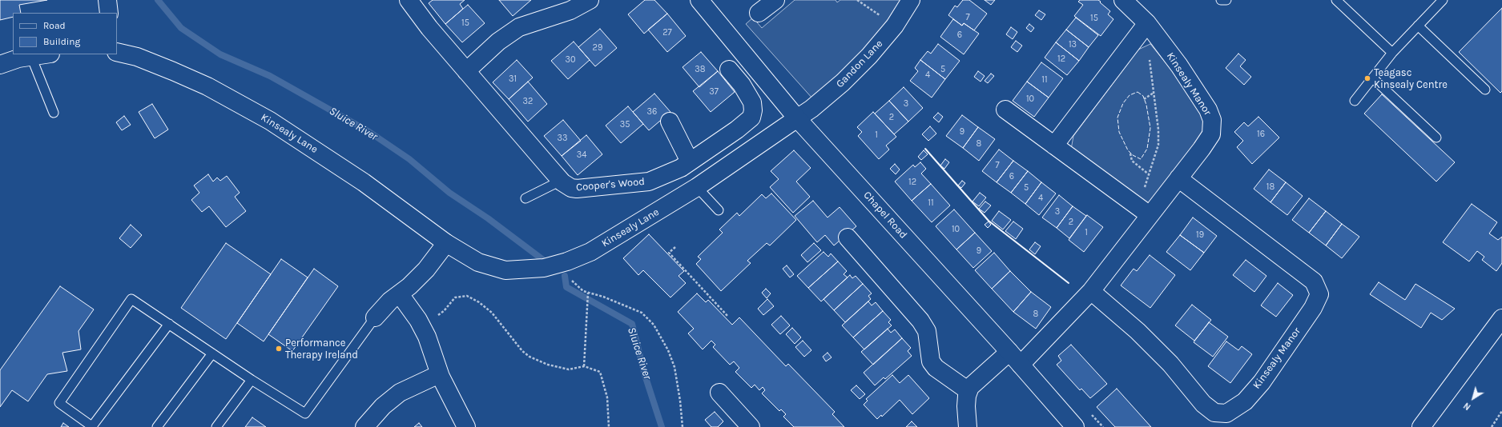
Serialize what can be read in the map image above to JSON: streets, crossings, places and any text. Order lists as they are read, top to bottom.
{
  "streets": {
    "street": [
      "Gandon Lane",
      "Kinsealy Manor",
      "Kinsealy Lane",
      "Cooper's Wood",
      "Chapel Road"
    ]
  },
  "crossings": [
    ["Gandon Lane", "Kinsealy Lane"],
    ["Gandon Lane", "Chapel Road"],
    ["Kinsealy Manor", "Chapel Road"],
    ["Kinsealy Lane", "Chapel Road"]
  ],
  "water": ["Sluice River"],
  "places": ["Teagasc Kinsealy Centre", "Performance Therapy Ireland"],
  "house_numbers": [
    "7",
    "15",
    "15",
    "27",
    "6",
    "13",
    "29",
    "12",
    "30",
    "38",
    "5",
    "4",
    "31",
    "11",
    "37",
    "10",
    "32",
    "3",
    "36",
    "2",
    "35",
    "9",
    "16",
    "1",
    "33",
    "8",
    "34",
    "7",
    "6",
    "12",
    "18",
    "5",
    "4",
    "11",
    "3",
    "2",
    "10",
    "1",
    "19",
    "9",
    "8"
  ],
  "legend": ["Road", "Building"],
  "north": "bottom left"
}
